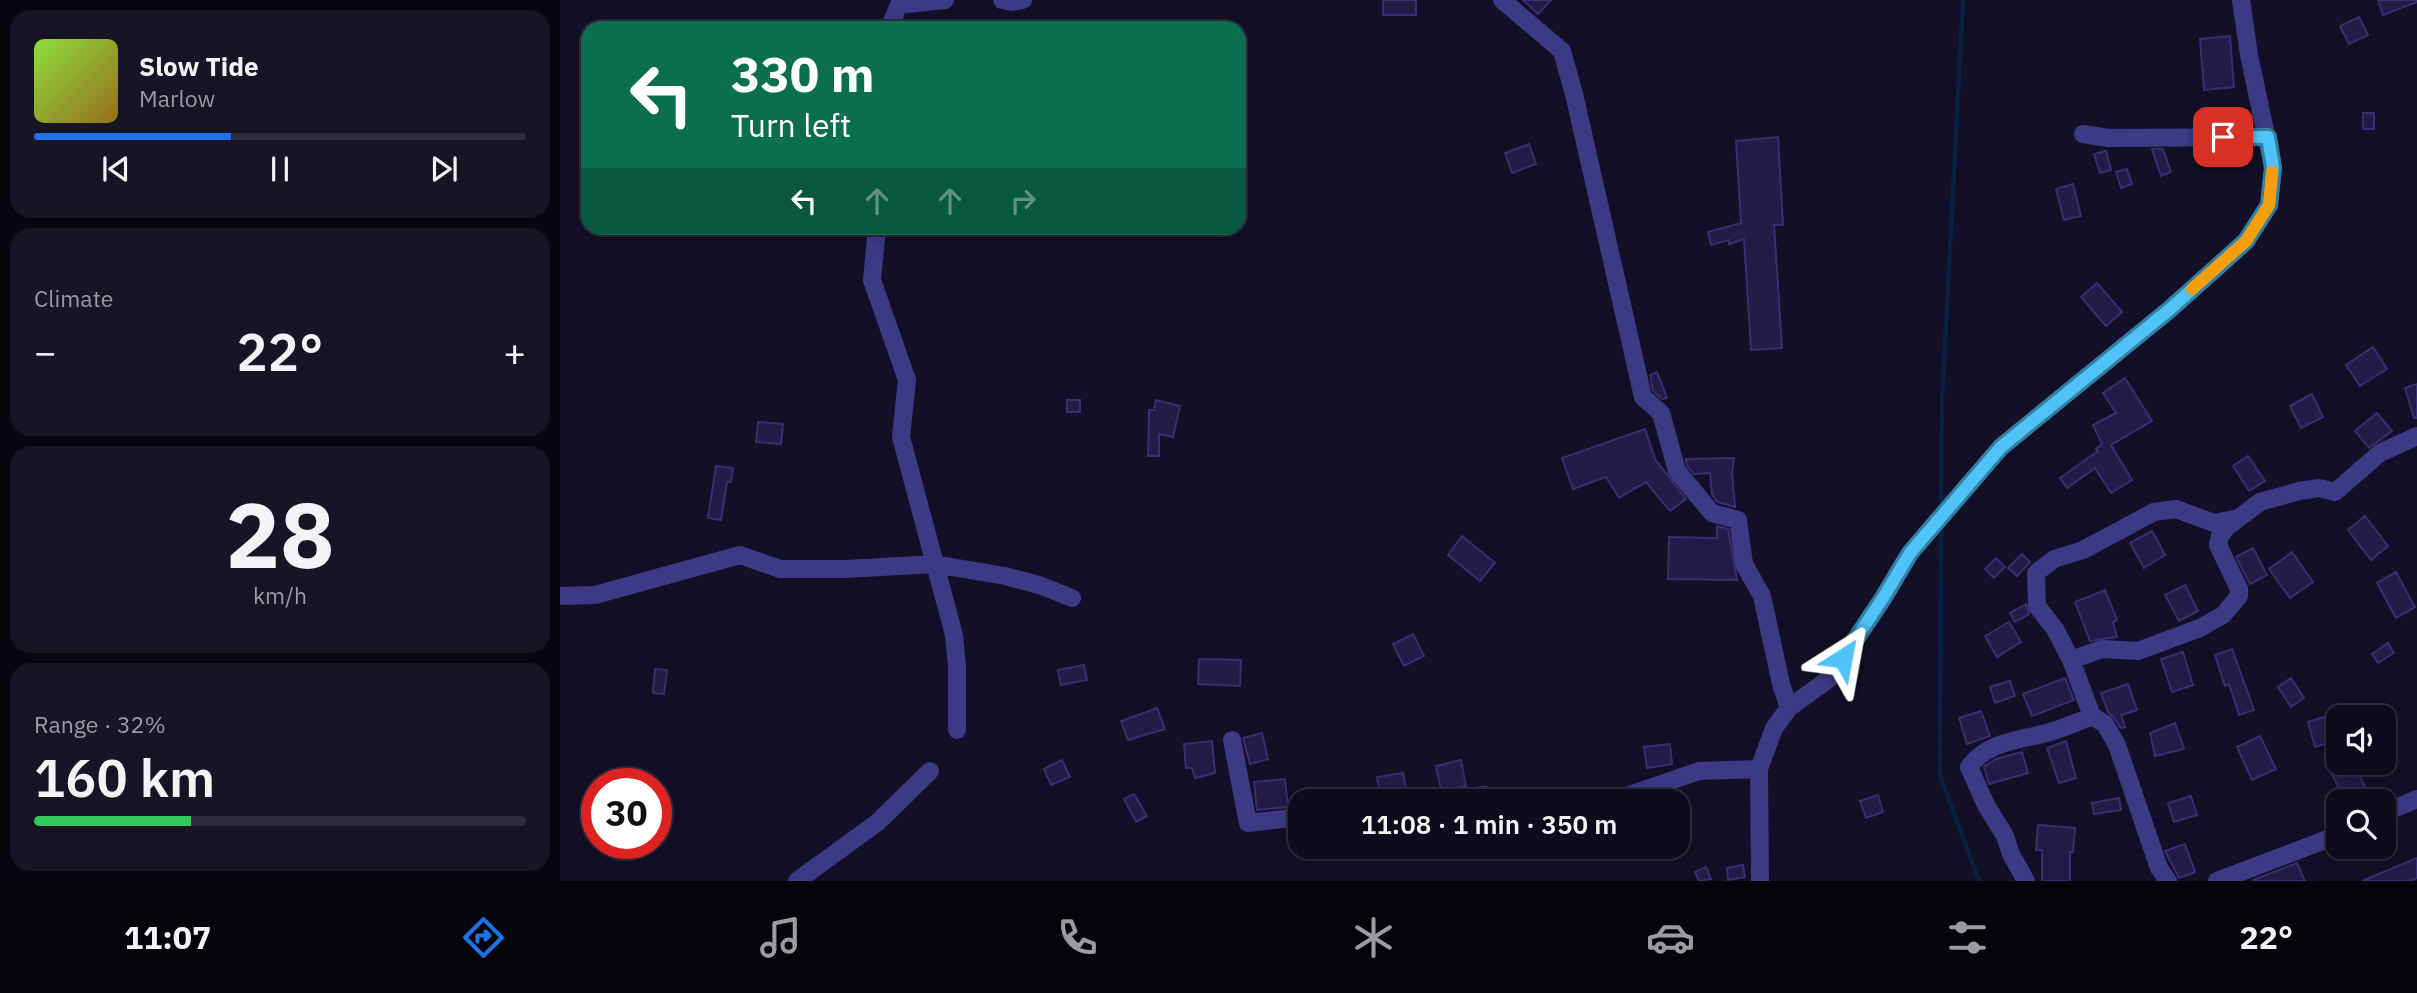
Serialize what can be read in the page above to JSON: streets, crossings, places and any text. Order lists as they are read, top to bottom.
{
  "page": {
    "turn": ["330 m", "Turn left"],
    "song": ["Slow Tide", "Marlow"],
    "tile": [
      "Climate",
      ["28", "km/h"],
      ["Range · 32%", "160 km"]
    ],
    "heat": ["−", "22°", "+"],
    "limit": "30",
    "trip": "11:08 · 1 min · 350 m",
    "tabs": ["11:07", "22°"]
  }
}
